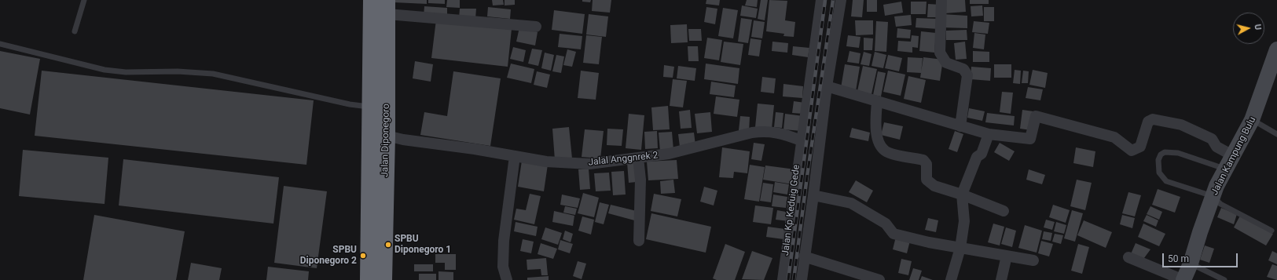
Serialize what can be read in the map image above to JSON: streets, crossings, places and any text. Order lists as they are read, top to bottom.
{
  "streets": {
    "highway": ["Jalan Diponegoro"],
    "street": ["Jalan Kampung Bulu", "Jalal Anggnrek 2", "Jalan Kp Keduig Gede"]
  },
  "crossings": [
    ["Jalan Diponegoro", "Jalal Anggnrek 2"],
    ["Jalal Anggnrek 2", "Jalan Kp Keduig Gede"]
  ],
  "places": ["SPBU Diponegoro 1", "SPBU Diponegoro 2"],
  "scale_bar": "50 m",
  "north": "right"
}
